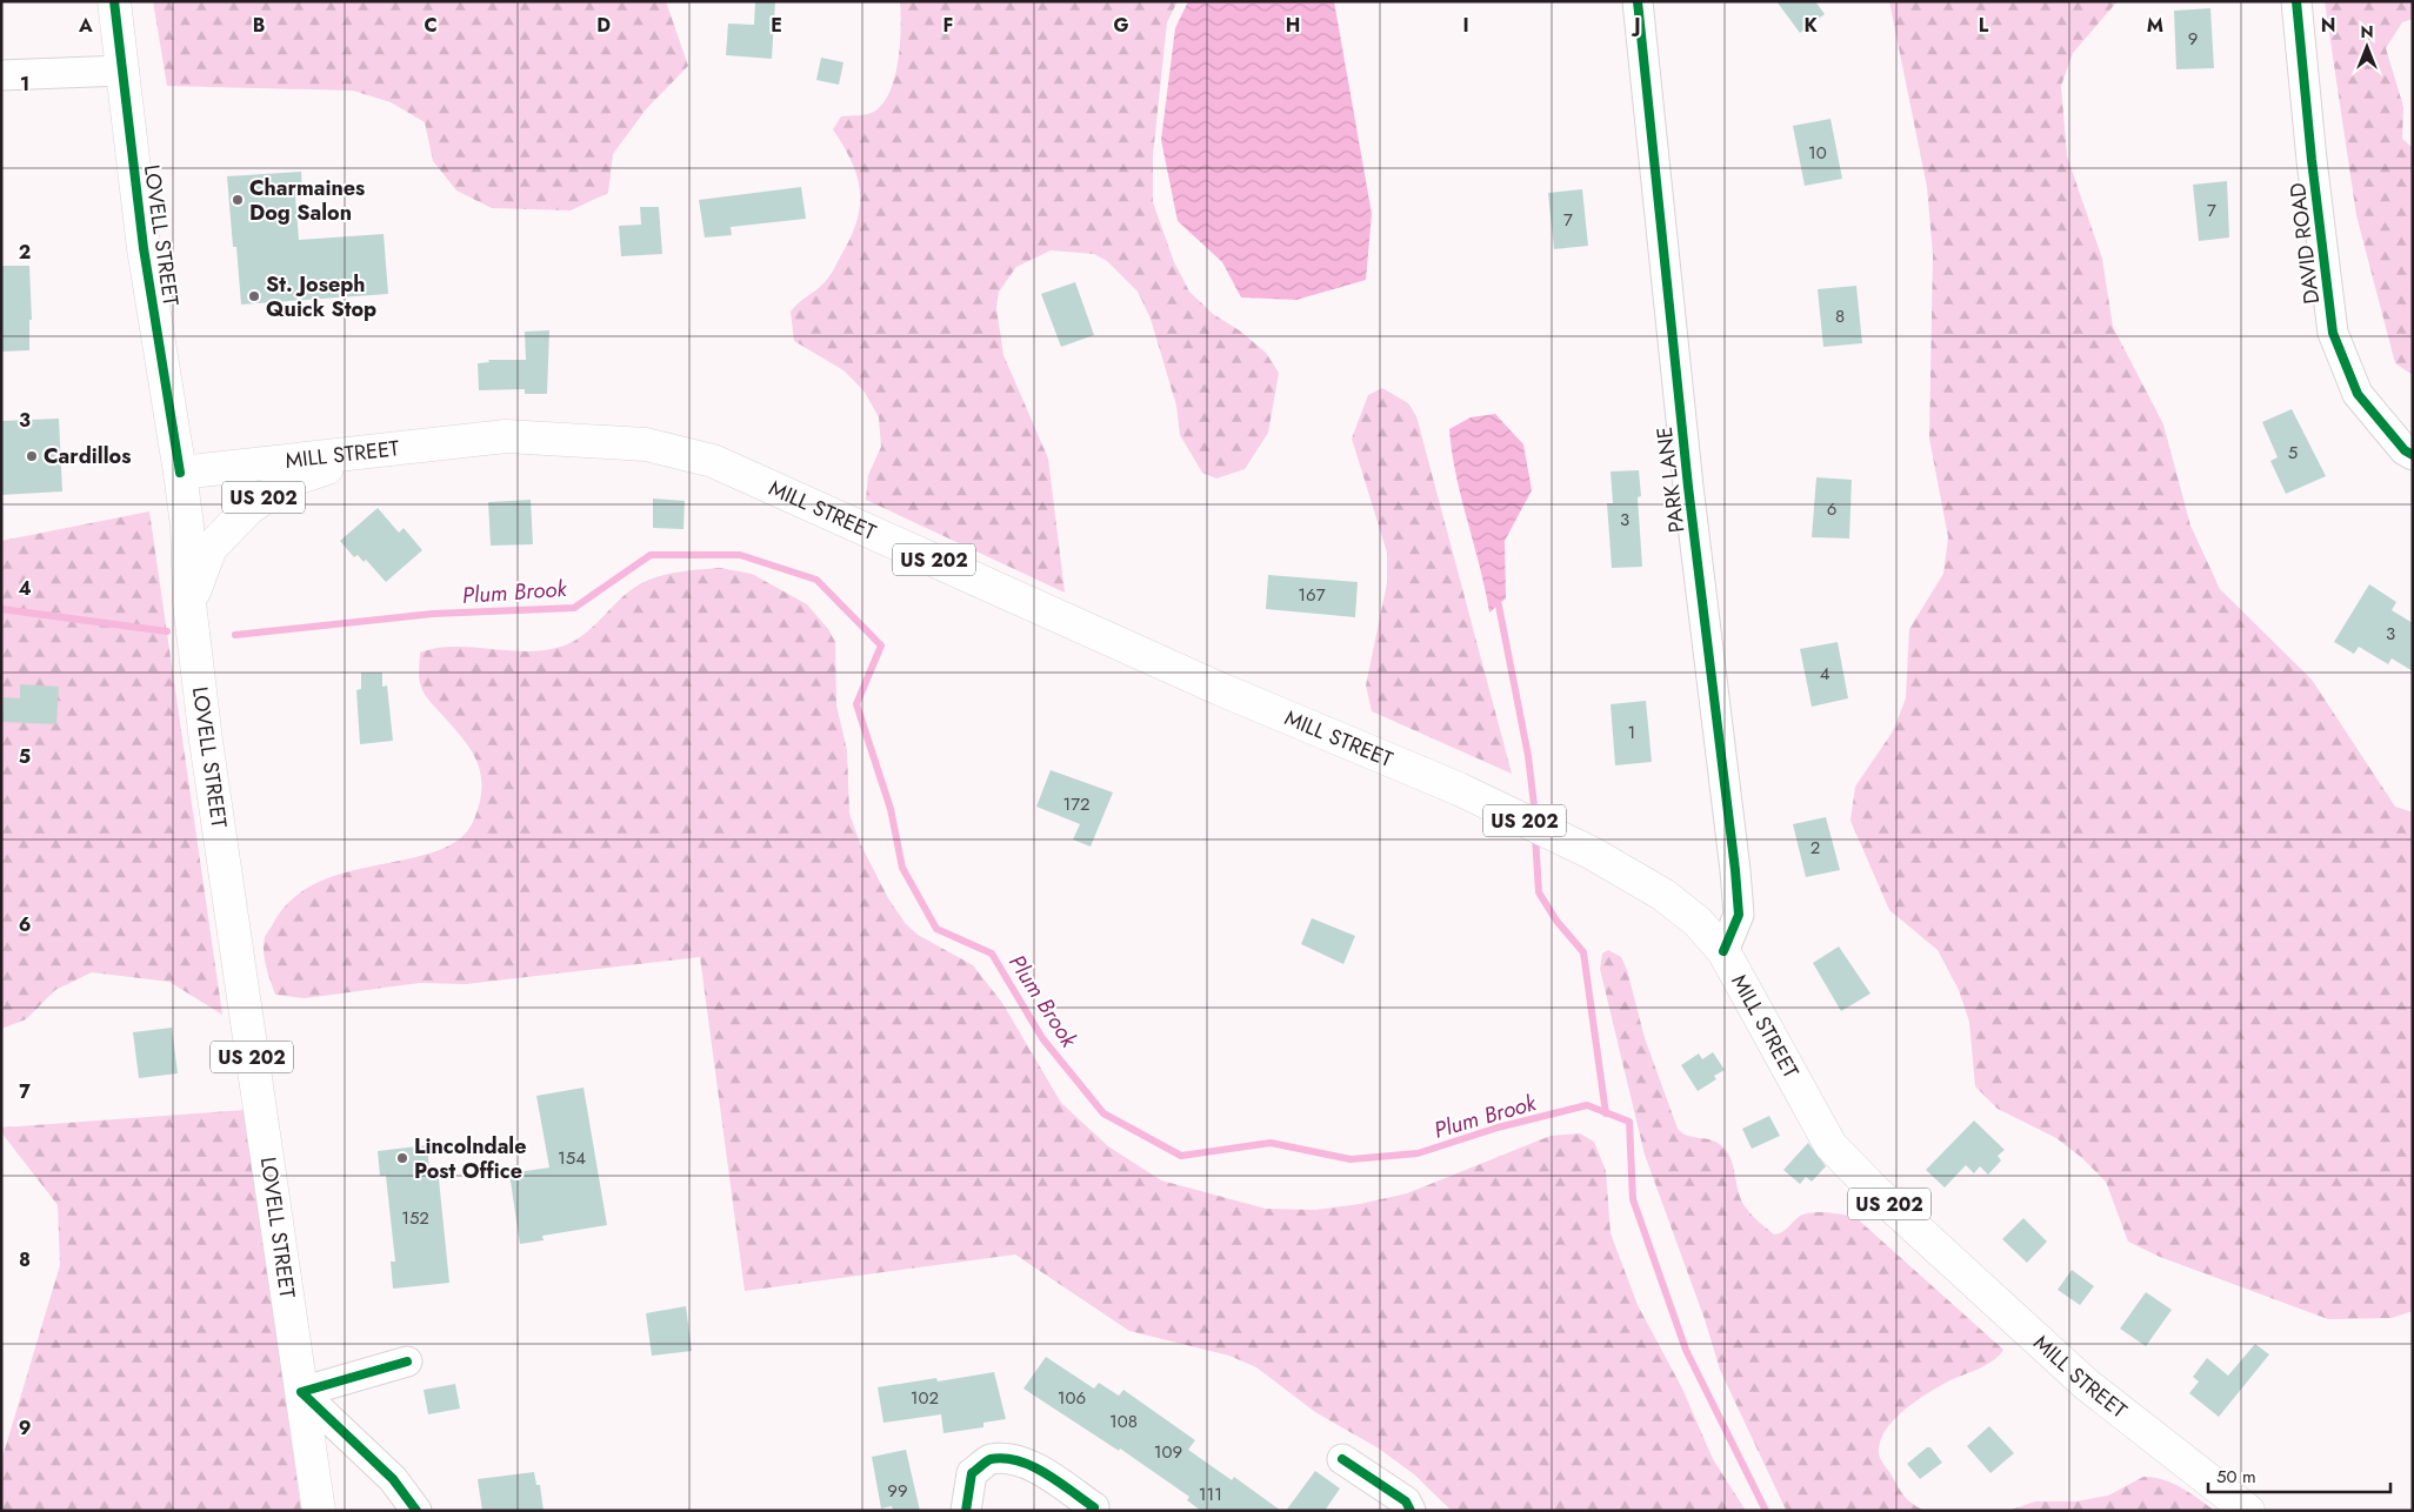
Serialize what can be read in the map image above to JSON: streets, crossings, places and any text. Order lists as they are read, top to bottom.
{
  "streets": {
    "main road": ["LOVELL STREET", "MILL STREET", "US 202"],
    "street": ["DAVID ROAD", "PARK LANE"]
  },
  "crossings": [
    ["LOVELL STREET", "MILL STREET"],
    ["LOVELL STREET", "US 202"],
    ["MILL STREET", "PARK LANE"],
    ["MILL STREET", "US 202"]
  ],
  "water": ["Plum Brook"],
  "places": [
    "Charmaines Dog Salon",
    "St. Joseph Quick Stop",
    "Cardillos",
    "Lincolndale Post Office"
  ],
  "house_numbers": [
    "9",
    "10",
    "7",
    "7",
    "8",
    "5",
    "6",
    "3",
    "167",
    "3",
    "4",
    "1",
    "172",
    "2",
    "154",
    "152",
    "102",
    "106",
    "108",
    "109",
    "99",
    "111"
  ],
  "scale_bar": "50 m",
  "north": "top",
  "grid": {
    "columns": [
      "A",
      "B",
      "C",
      "D",
      "E",
      "F",
      "G",
      "H",
      "I",
      "J",
      "K",
      "L",
      "M",
      "N"
    ],
    "rows": [
      "1",
      "2",
      "3",
      "4",
      "5",
      "6",
      "7",
      "8",
      "9"
    ]
  }
}
